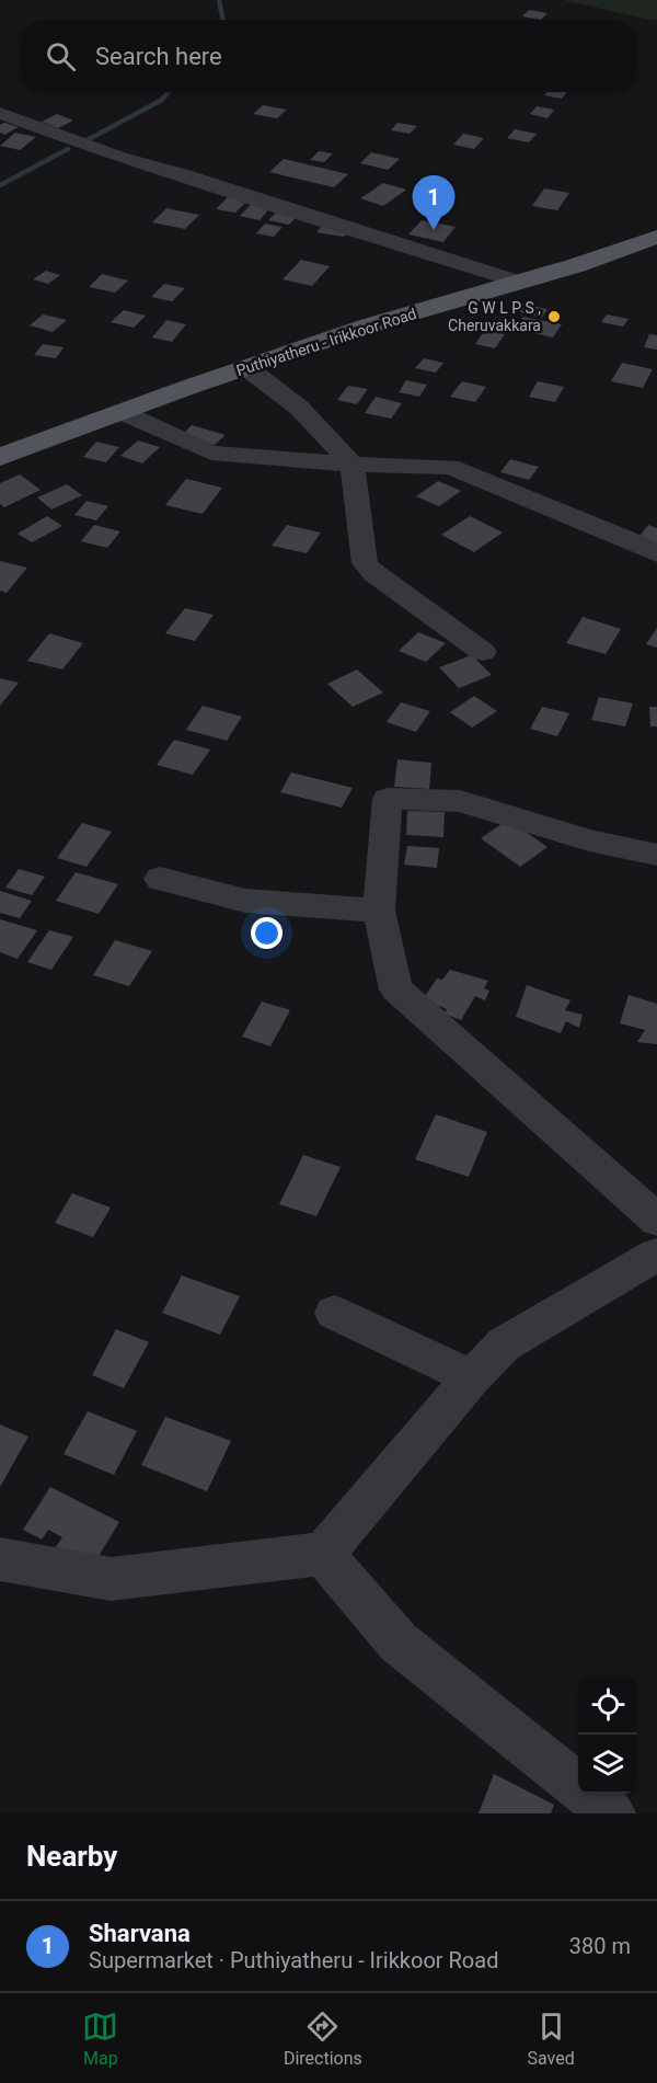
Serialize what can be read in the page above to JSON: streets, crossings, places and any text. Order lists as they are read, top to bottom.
{
  "streets": {
    "main road": ["Puthiyatheru - Irikkoor Road"]
  },
  "places": ["G W L P S , Cheruvakkara"],
  "page": {
    "search": "Search here",
    "pins": "1",
    "heading": "Nearby",
    "list": [
      {
        "mark": "1",
        "name": "Sharvana",
        "note": "Supermarket · Puthiyatheru - Irikkoor Road",
        "value": "380 m"
      }
    ],
    "nav": ["Map", "Directions", "Saved"]
  }
}
